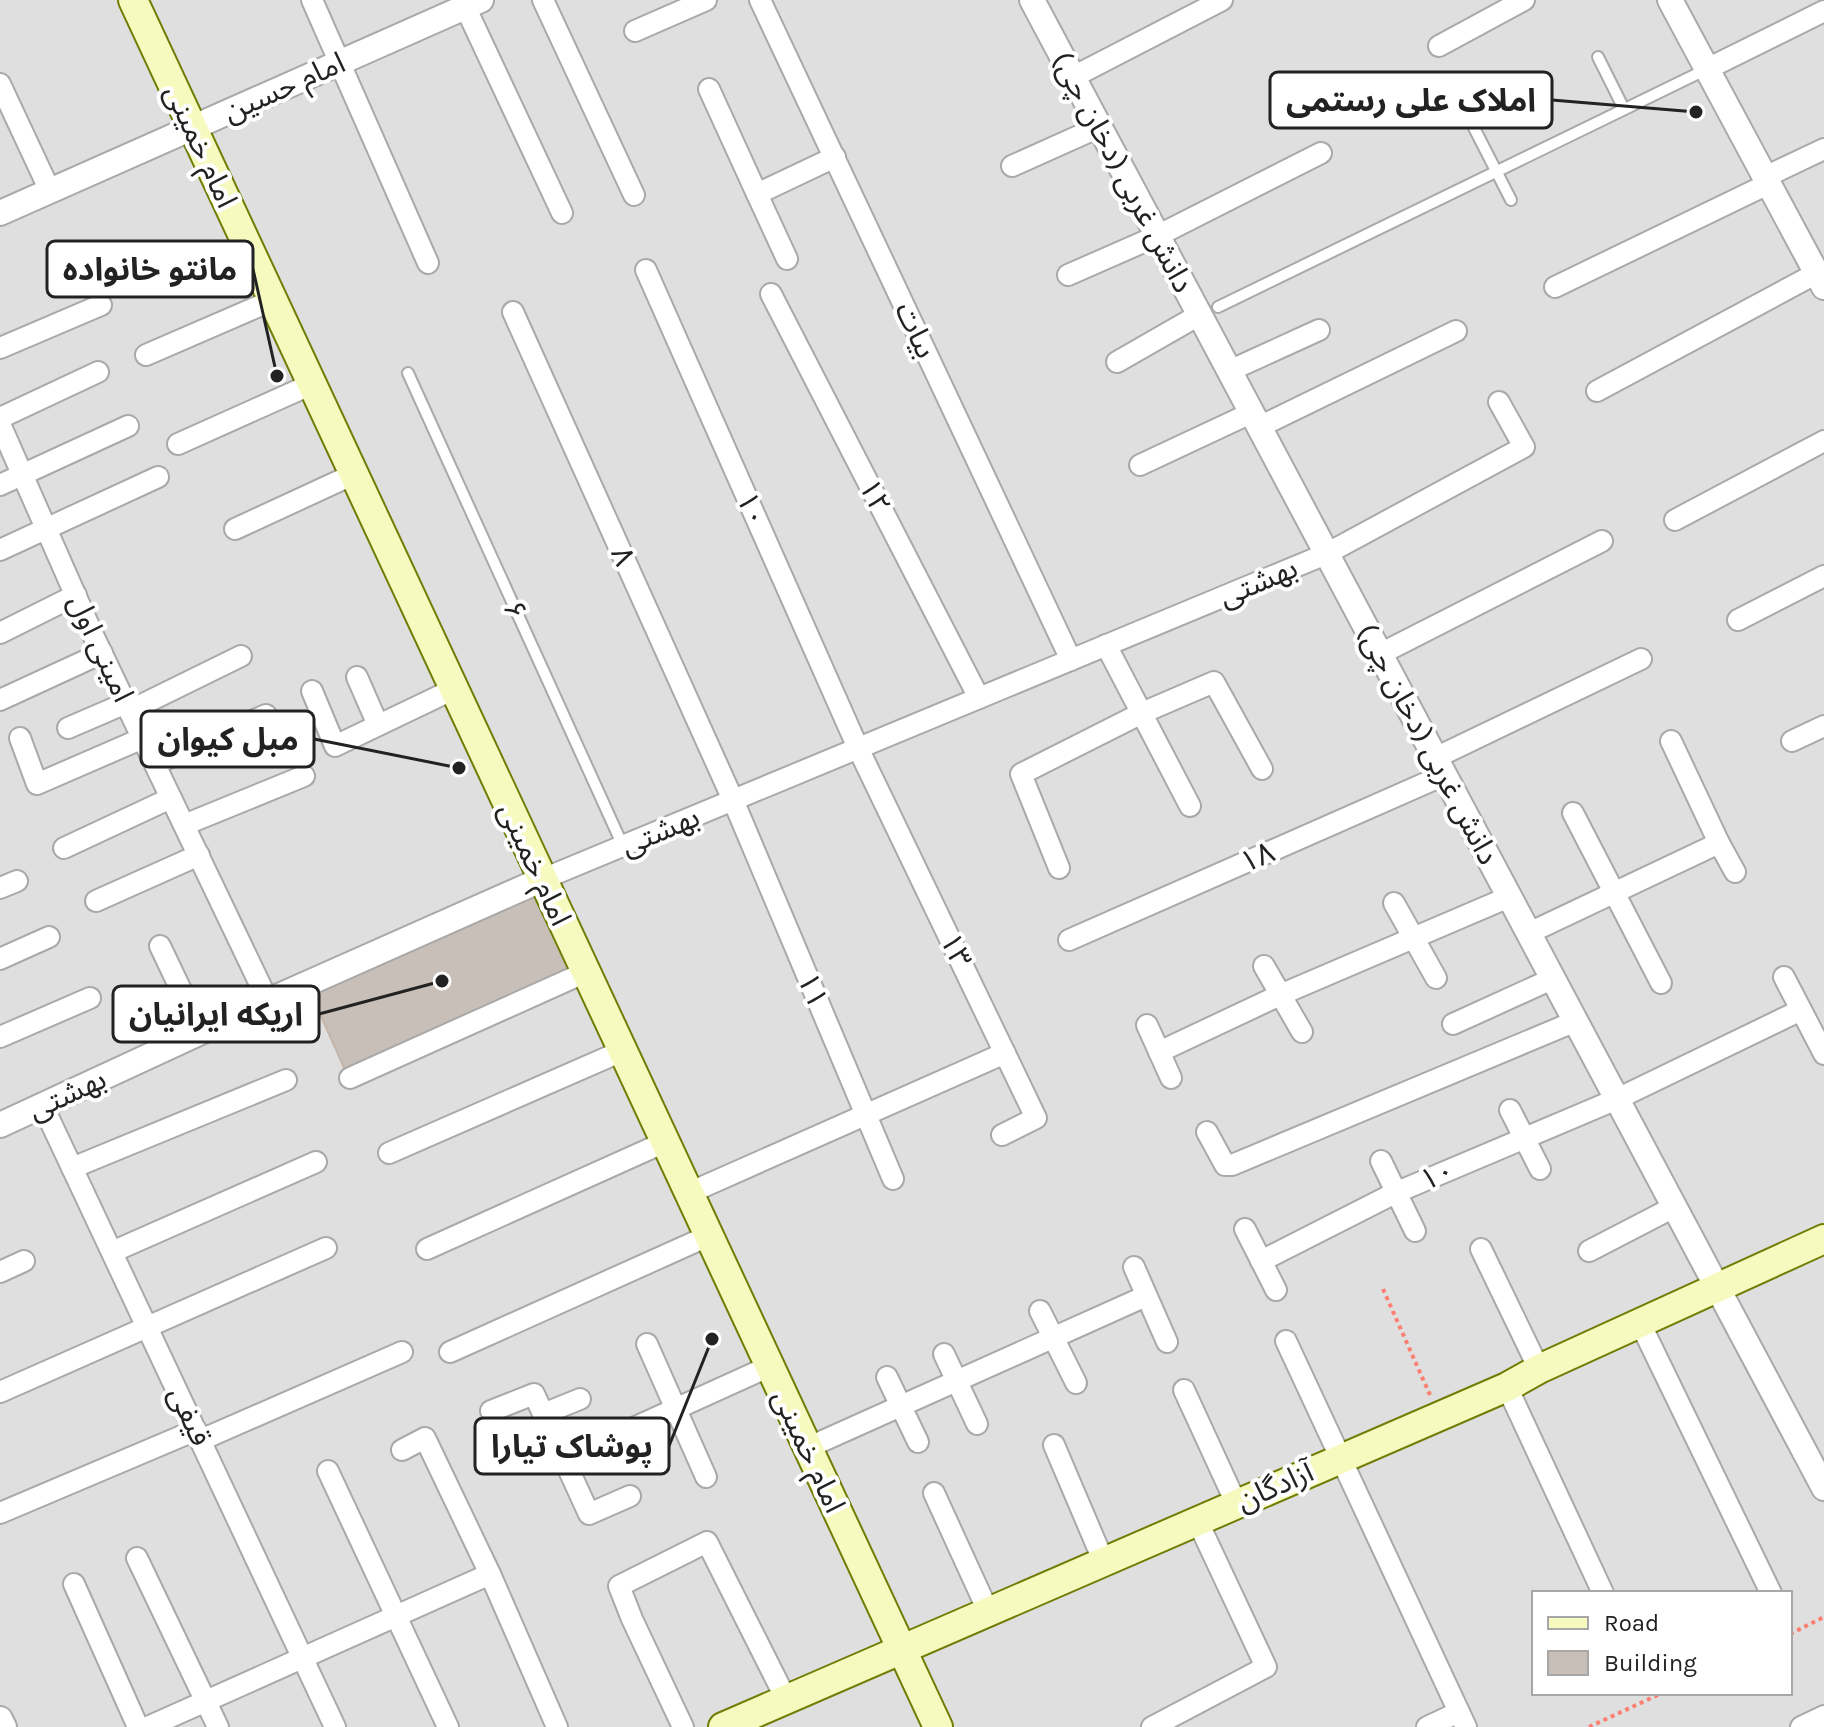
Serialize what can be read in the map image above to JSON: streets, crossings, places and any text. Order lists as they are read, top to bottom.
{
  "streets": {
    "main road": ["امام خمینی", "آزادگان"],
    "street": [
      "امام حسین",
      "دانش غربی (دخان چی)",
      "بیات",
      "۱۲",
      "۱۰",
      "۸",
      "بهشتی",
      "امینی اول",
      "۱۸",
      "۱۳",
      "۱۱",
      "قیفی"
    ],
    "lane": ["۶"]
  },
  "crossings": [
    ["امام حسین", "امام خمینی"],
    ["امام خمینی", "بهشتی"],
    ["امام خمینی", "آزادگان"],
    ["دانش غربی (دخان چی)", "۱۰"],
    ["دانش غربی (دخان چی)", "بهشتی"],
    ["دانش غربی (دخان چی)", "۱۸"],
    ["دانش غربی (دخان چی)", "آزادگان"],
    ["بیات", "بهشتی"],
    ["۱۲", "بهشتی"],
    ["۱۰", "بهشتی"],
    ["۱۰", "۱۳"],
    ["۸", "بهشتی"],
    ["۸", "۱۱"],
    ["بهشتی", "۶"],
    ["بهشتی", "امینی اول"],
    ["بهشتی", "۱۳"],
    ["بهشتی", "۱۱"],
    ["بهشتی", "قیفی"]
  ],
  "places": [
    "املاک علی رستمی",
    "مانتو خانواده",
    "مبل کیوان",
    "اریکه ایرانیان",
    "پوشاک تیارا"
  ],
  "legend": ["Road", "Building"]
}
